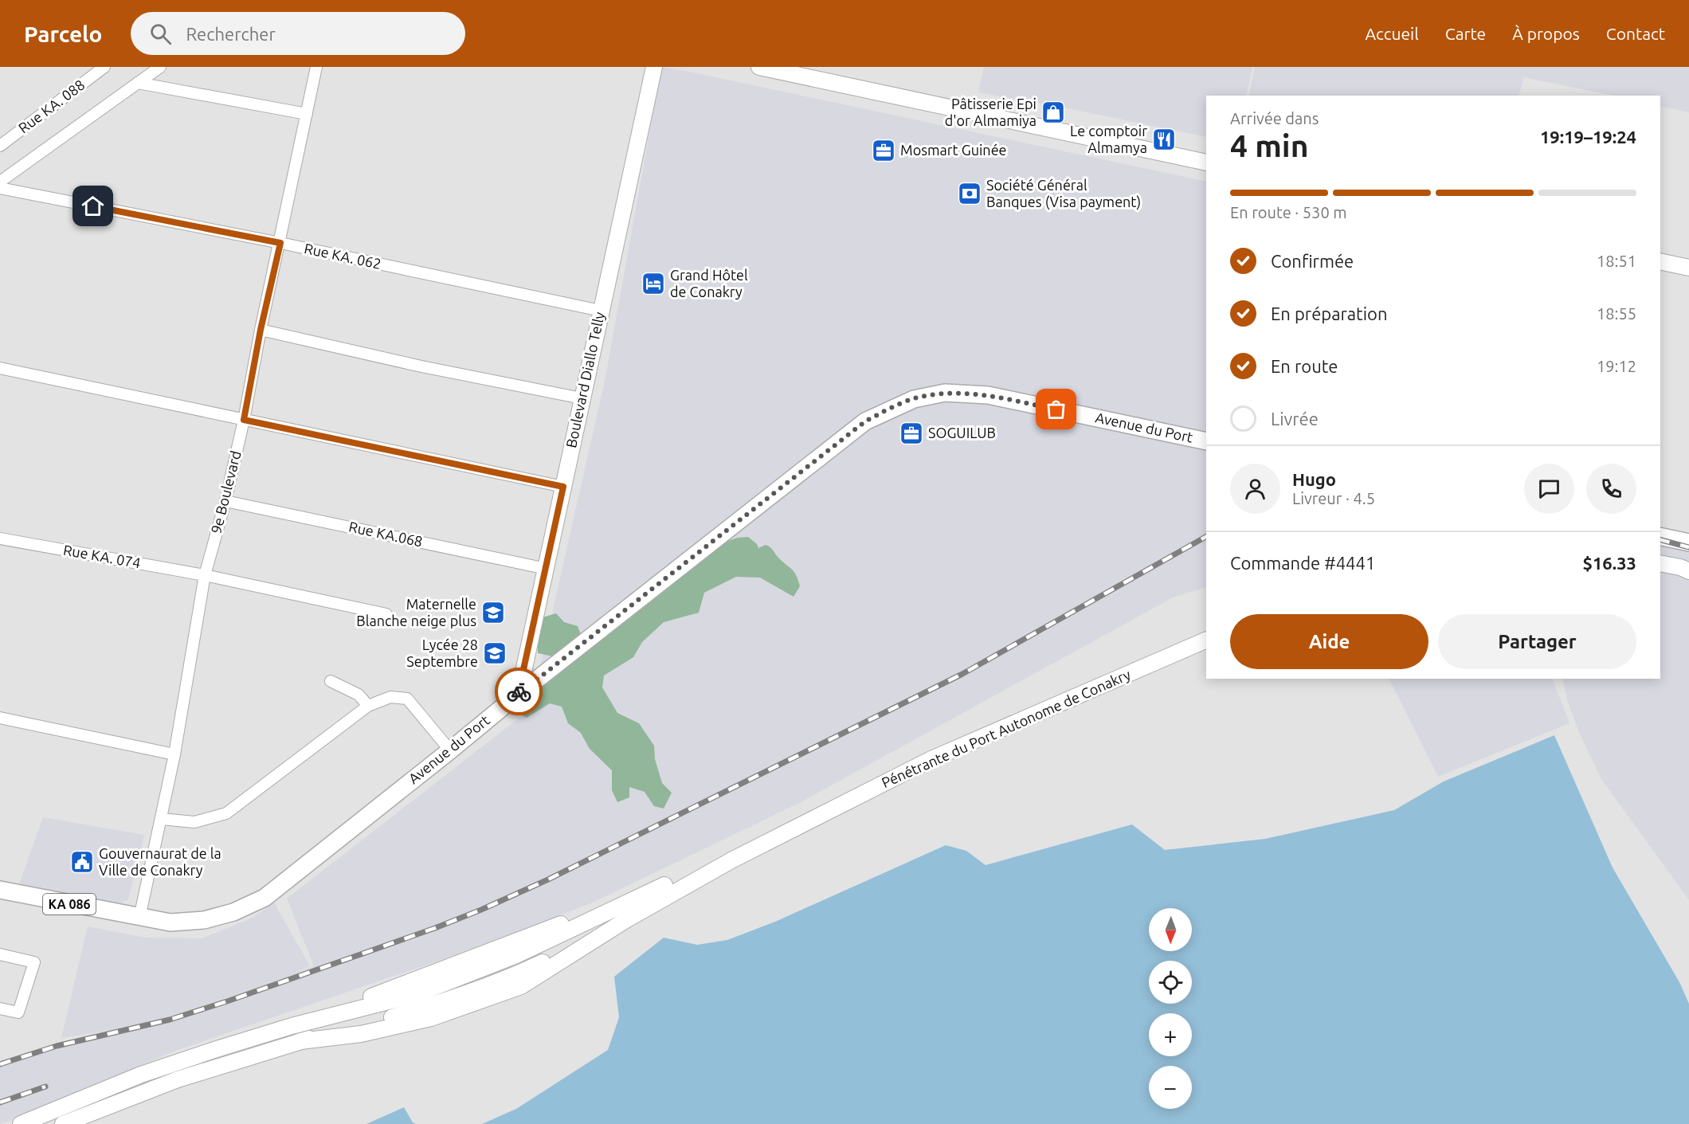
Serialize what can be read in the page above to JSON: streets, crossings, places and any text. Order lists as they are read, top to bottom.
{
  "streets": {
    "main road": ["Avenue du Port", "KA 086"],
    "street": [
      "Rue KA. 088",
      "Rue KA. 062",
      "Boulevard Diallo Telly",
      "9e Boulevard",
      "Rue KA.068",
      "Rue KA. 074",
      "Pénétrante du Port Autonome de Conakry"
    ]
  },
  "crossings": [
    ["Rue KA. 062", "Boulevard Diallo Telly"],
    ["Rue KA. 062", "9e Boulevard"],
    ["Boulevard Diallo Telly", "Avenue du Port"],
    ["Boulevard Diallo Telly", "Rue KA.068"],
    ["Avenue du Port", "9e Boulevard"],
    ["9e Boulevard", "Rue KA.068"],
    ["9e Boulevard", "Rue KA. 074"]
  ],
  "places": {
    "shop": ["Pâtisserie Epi d'or Almamiya"],
    "restaurant": ["Le comptoir Almamya"],
    "office": ["Mosmart Guinée", "SOGUILUB"],
    "bank": ["Société Général Banques (Visa payment)"],
    "hotel": ["Grand Hôtel de Conakry"],
    "school or university": ["Maternelle Blanche neige plus", "Lycée 28 Septembre"],
    "public building": ["Gouvernaurat de la Ville de Conakry"]
  },
  "north": "bottom",
  "page": {
    "header": "Parcelo",
    "search": "Rechercher",
    "nav": [
      "Accueil",
      "Carte",
      "À propos",
      "Contact"
    ],
    "heading": ["4 min", "Arrivée dans", "19:19–19:24"],
    "panel": [
      "Hugo",
      "Livreur · 4.5",
      "Commande #4441",
      "$16.33"
    ],
    "bar": "En route · 530 m",
    "list": [
      ["Confirmée", "18:51"],
      ["En préparation", "18:55"],
      ["En route", "19:12"],
      "Livrée"
    ],
    "buttons": ["Aide", "Partager"],
    "map_buttons": ["+", "−"]
  }
}
